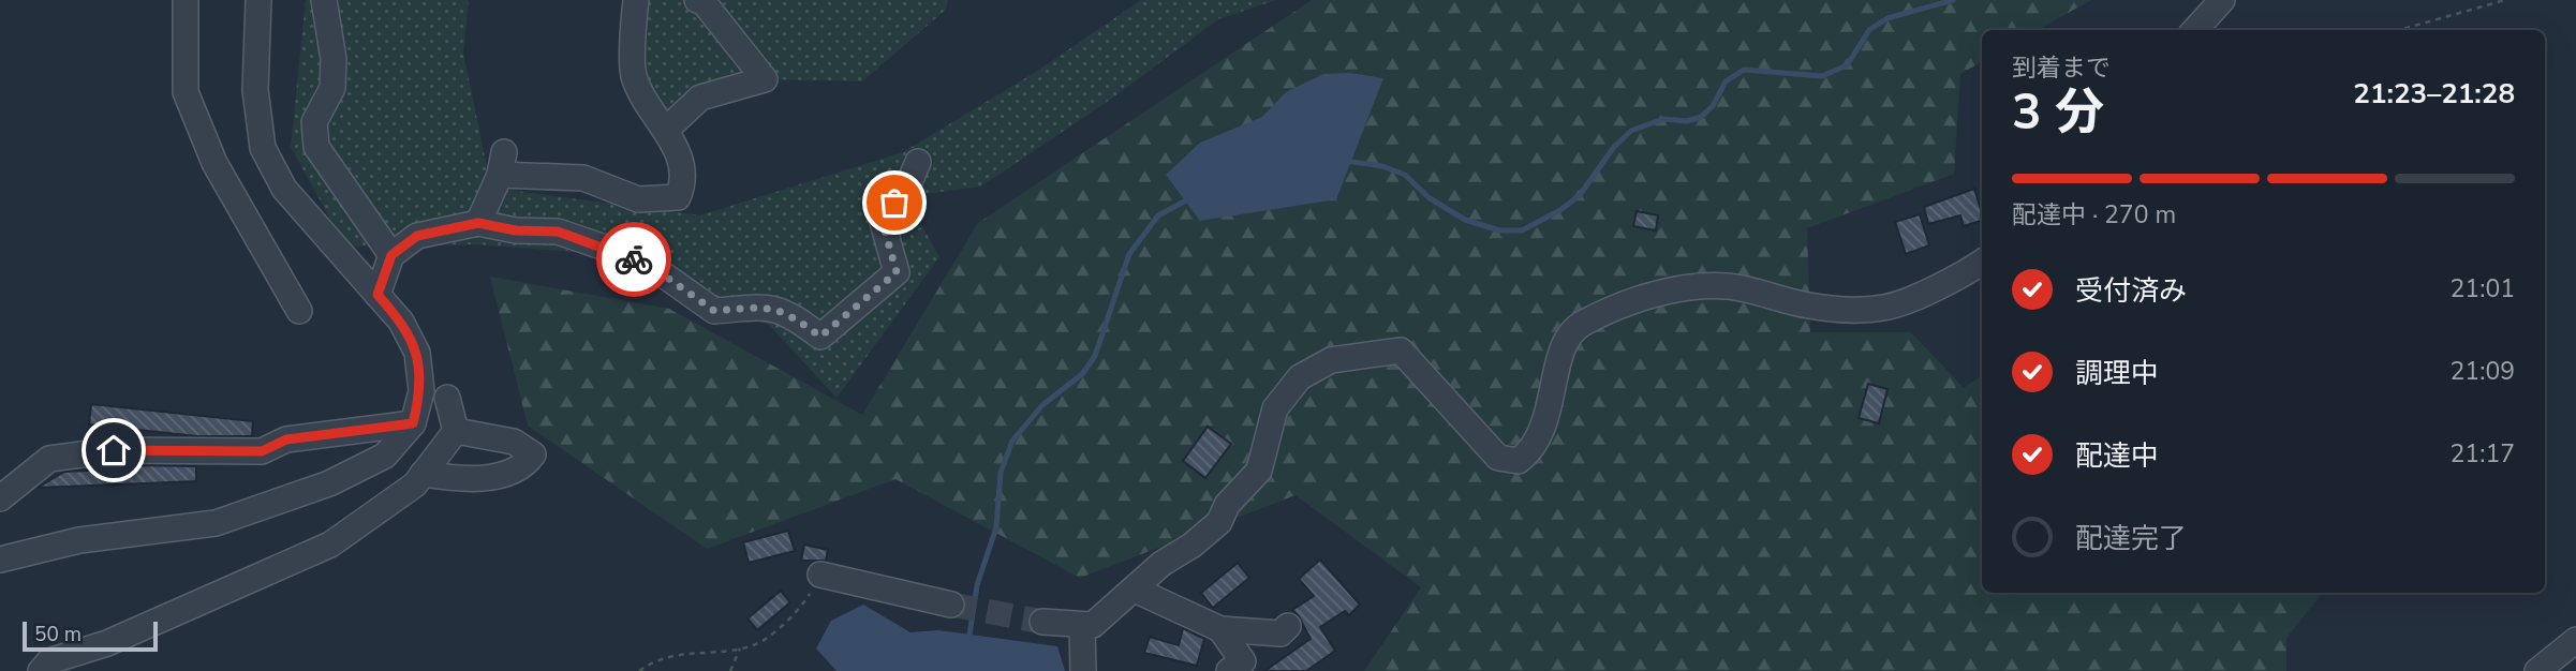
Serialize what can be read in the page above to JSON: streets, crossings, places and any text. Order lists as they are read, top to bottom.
{
  "scale_bar": "50 m",
  "page": {
    "heading": ["3 分", "到着まで", "21:23–21:28"],
    "bar": "配達中 · 270 m",
    "list": [
      ["受付済み", "21:01"],
      ["調理中", "21:09"],
      ["配達中", "21:17"],
      "配達完了"
    ],
    "scale": "50 m"
  }
}
